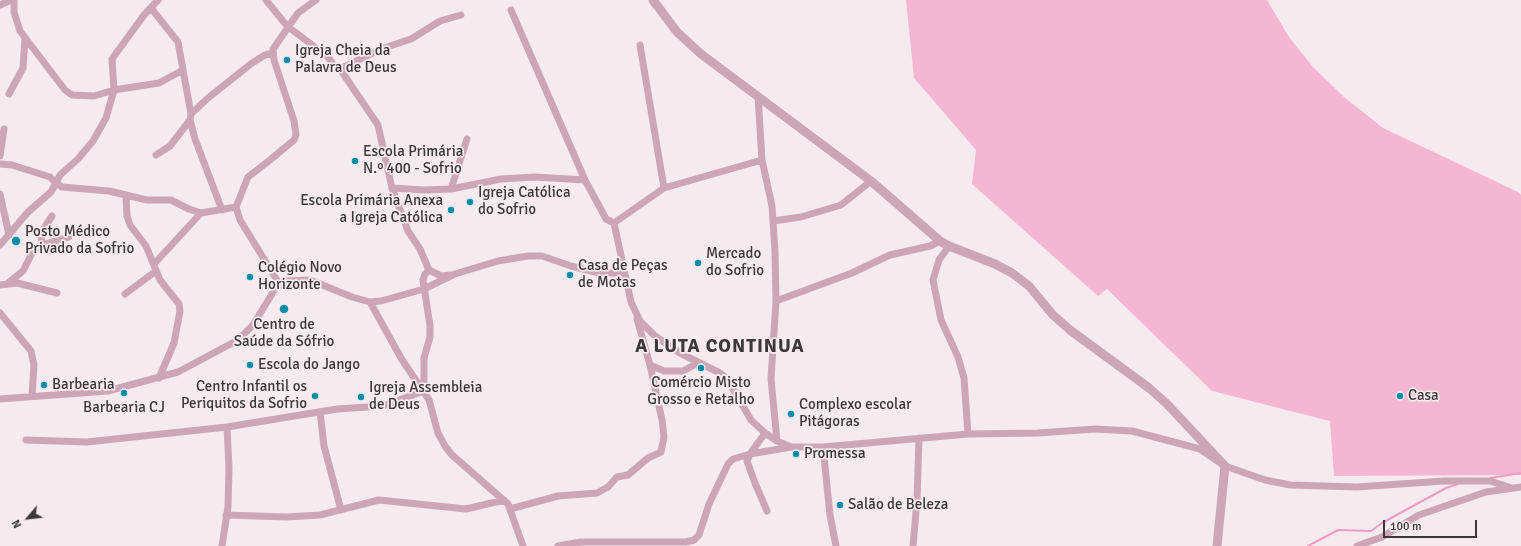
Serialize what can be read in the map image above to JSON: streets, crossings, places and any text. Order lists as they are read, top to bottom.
{
  "districts": ["A LUTA CONTINUA"],
  "places": [
    "Igreja Cheia da Palavra de Deus",
    "Escola Primária N.º 400 - Sofrio",
    "Igreja Católica do Sofrio",
    "Escola Primária Anexa a Igreja Católica",
    "Posto Médico Privado da Sofrio",
    "Mercado do Sofrio",
    "Casa de Peças de Motas",
    "Colégio Novo Horizonte",
    "Centro de Saúde da Sófrio",
    "Escola do Jango",
    "Comércio Misto Grosso e Retalho",
    "Barbearia",
    "Barbearia CJ",
    "Centro Infantil os Periquitos da Sofrio",
    "Casa",
    "Igreja Assembleia de Deus",
    "Complexo escolar Pitágoras",
    "Promessa",
    "Salão de Beleza"
  ],
  "scale_bar": "100 m",
  "north": "bottom left"
}
